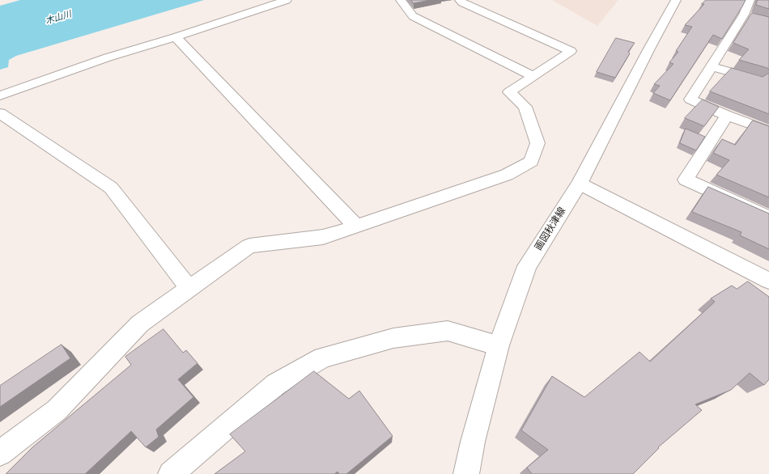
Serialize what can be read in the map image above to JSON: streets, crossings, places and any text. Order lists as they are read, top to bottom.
{
  "streets": {
    "street": ["画図秋津線"]
  },
  "water": ["木山川"]
}
